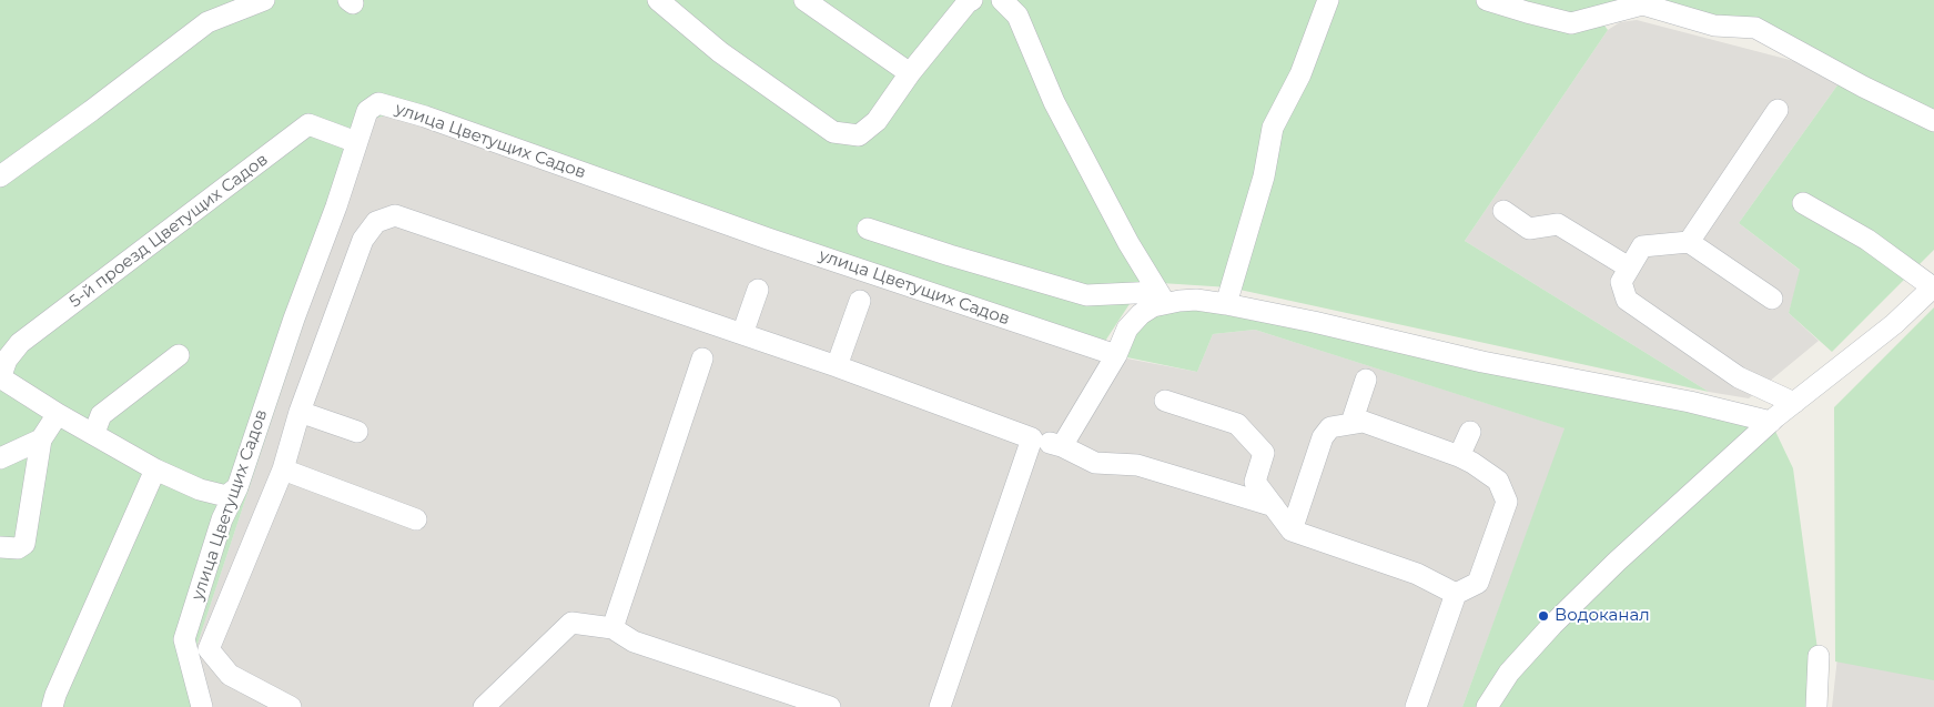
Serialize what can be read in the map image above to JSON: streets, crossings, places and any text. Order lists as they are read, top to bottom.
{
  "streets": {
    "street": ["улица Цветущих Садов", "5-й проезд Цветущих Садов"]
  },
  "crossings": [
    ["улица Цветущих Садов", "5-й проезд Цветущих Садов"]
  ],
  "places": ["Водоканал"]
}
